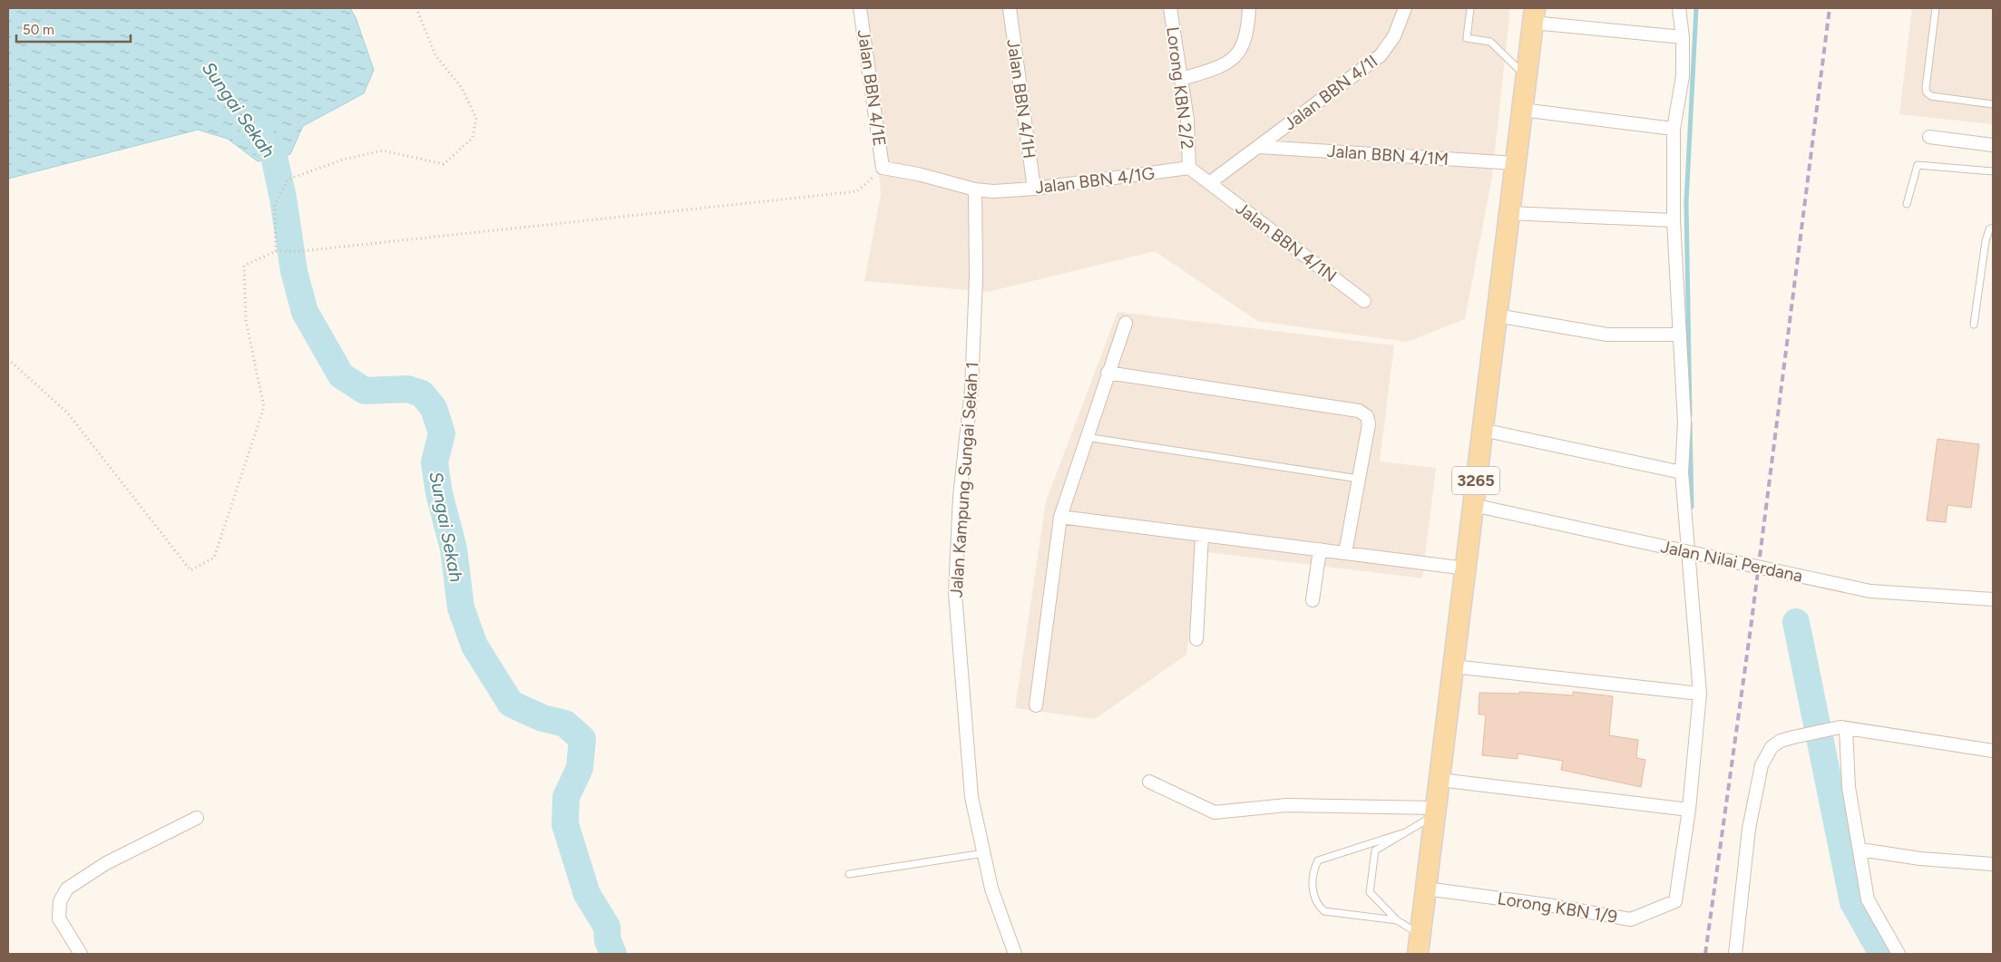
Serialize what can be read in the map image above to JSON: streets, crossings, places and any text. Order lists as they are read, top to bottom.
{
  "streets": {
    "main road": ["3265"],
    "street": [
      "Jalan BBN 4/1E",
      "Lorong KBN 2/2",
      "Jalan BBN 4/1I",
      "Jalan BBN 4/1H",
      "Jalan BBN 4/1M",
      "Jalan BBN 4/1G",
      "Jalan BBN 4/1N",
      "Jalan Kampung Sungai Sekah 1",
      "Jalan Nilai Perdana",
      "Lorong KBN 1/9"
    ]
  },
  "crossings": [
    ["Jalan BBN 4/1E", "Jalan BBN 4/1G"],
    ["Lorong KBN 2/2", "Jalan BBN 4/1G"],
    ["Jalan BBN 4/1I", "Jalan BBN 4/1M"],
    ["Jalan BBN 4/1I", "Jalan BBN 4/1N"],
    ["Jalan BBN 4/1H", "Jalan BBN 4/1G"],
    ["Jalan BBN 4/1M", "3265"],
    ["Jalan BBN 4/1G", "Jalan Kampung Sungai Sekah 1"],
    ["3265", "Jalan Nilai Perdana"],
    ["3265", "Lorong KBN 1/9"]
  ],
  "water": ["Sungai Sekah"],
  "scale_bar": "50 m"
}
